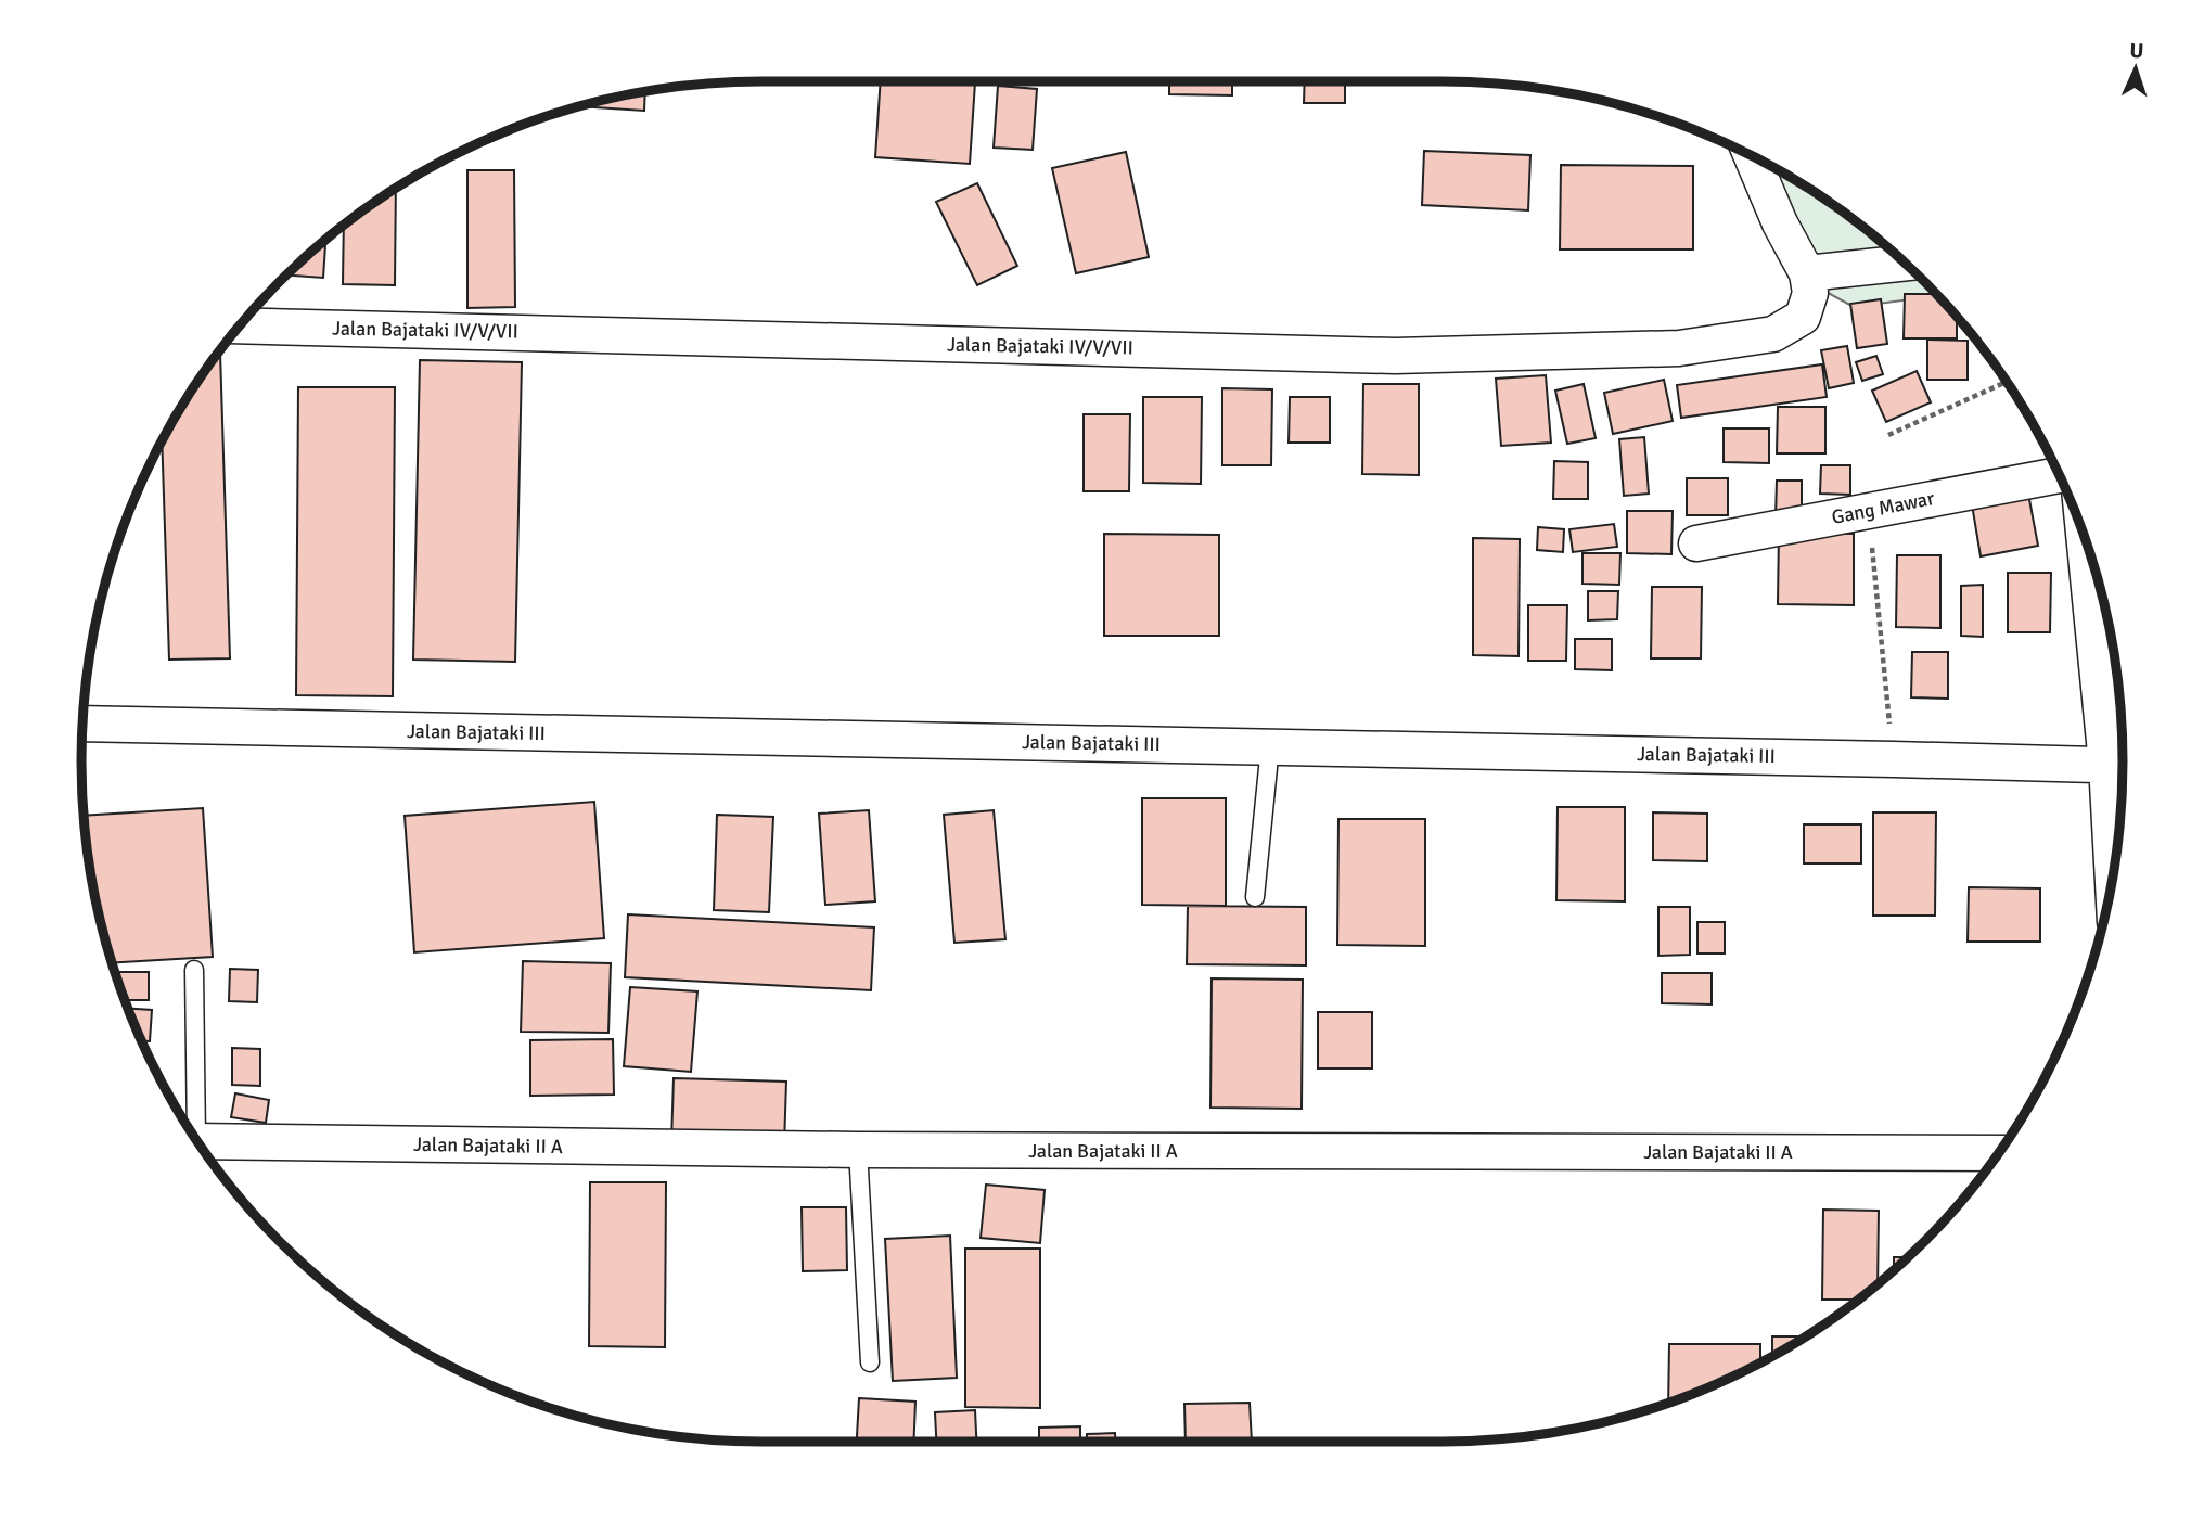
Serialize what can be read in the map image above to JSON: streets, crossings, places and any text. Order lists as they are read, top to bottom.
{
  "streets": {
    "street": [
      "Jalan Bajataki IV/V/VII",
      "Gang Mawar",
      "Jalan Bajataki III",
      "Jalan Bajataki II A"
    ]
  },
  "north": "top"
}
